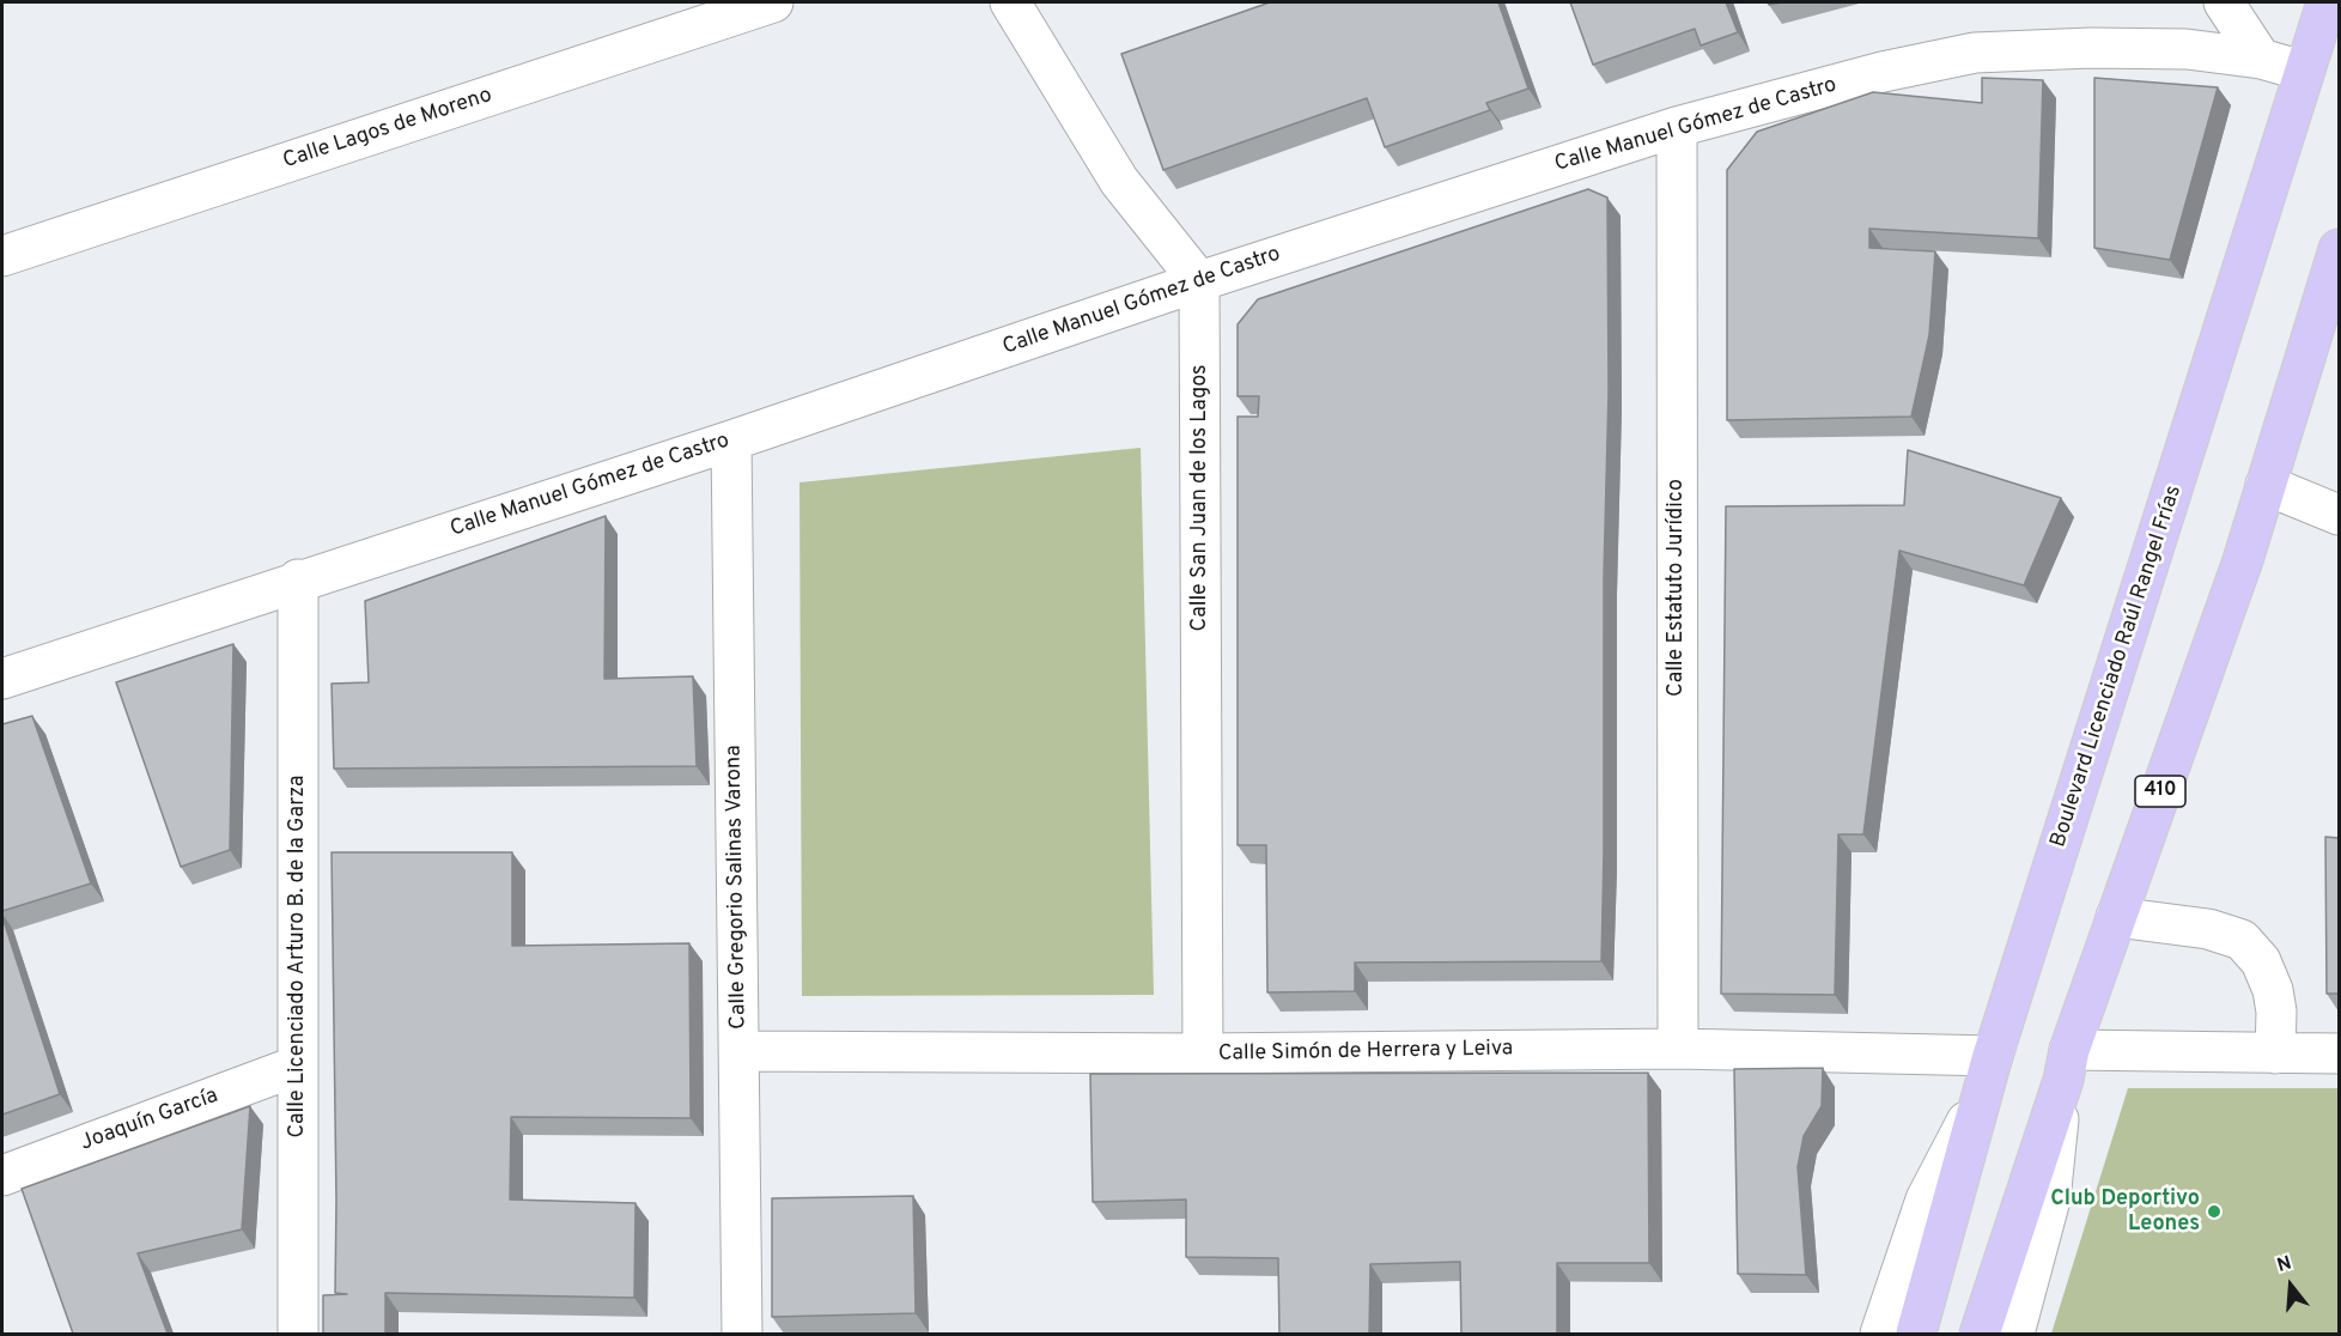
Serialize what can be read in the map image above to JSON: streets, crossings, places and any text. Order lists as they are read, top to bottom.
{
  "streets": {
    "main road": ["Boulevard Licenciado Raúl Rangel Frías", "410"],
    "street": [
      "Calle Manuel Gómez de Castro",
      "Calle Lagos de Moreno",
      "Calle San Juan de los Lagos",
      "Calle Estatuto Jurídico",
      "Calle Gregorio Salinas Varona",
      "Calle Licenciado Arturo B. de la Garza",
      "Calle Simón de Herrera y Leiva",
      "Joaquín García"
    ]
  },
  "crossings": [
    ["Calle Manuel Gómez de Castro", "Calle San Juan de los Lagos"],
    ["Calle Manuel Gómez de Castro", "Calle Estatuto Jurídico"],
    ["Calle Manuel Gómez de Castro", "Boulevard Licenciado Raúl Rangel Frías"],
    ["Calle Manuel Gómez de Castro", "Calle Gregorio Salinas Varona"],
    ["Calle Manuel Gómez de Castro", "Calle Licenciado Arturo B. de la Garza"],
    ["Calle San Juan de los Lagos", "Calle Simón de Herrera y Leiva"],
    ["Calle Estatuto Jurídico", "Calle Simón de Herrera y Leiva"],
    ["Boulevard Licenciado Raúl Rangel Frías", "Calle Simón de Herrera y Leiva"],
    ["Calle Gregorio Salinas Varona", "Calle Simón de Herrera y Leiva"],
    ["Calle Licenciado Arturo B. de la Garza", "Joaquín García"]
  ],
  "places": ["Club Deportivo Leones"],
  "north": "top"
}
